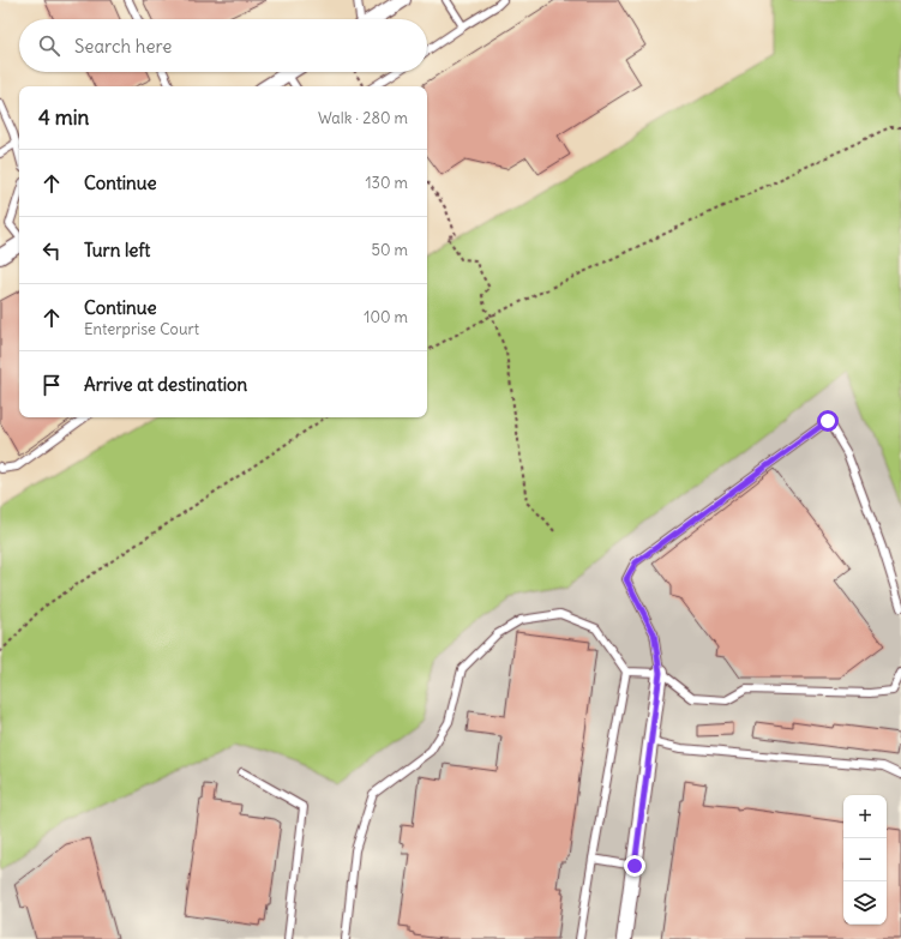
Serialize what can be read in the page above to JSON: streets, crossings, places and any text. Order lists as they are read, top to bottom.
{
  "page": {
    "search": "Search here",
    "heading": ["4 min", "Walk · 280 m"],
    "list": [
      ["Continue", "130 m"],
      ["Turn left", "50 m"],
      ["Continue", "Enterprise Court", "100 m"],
      "Arrive at destination"
    ],
    "map_buttons": ["+", "−"]
  }
}
